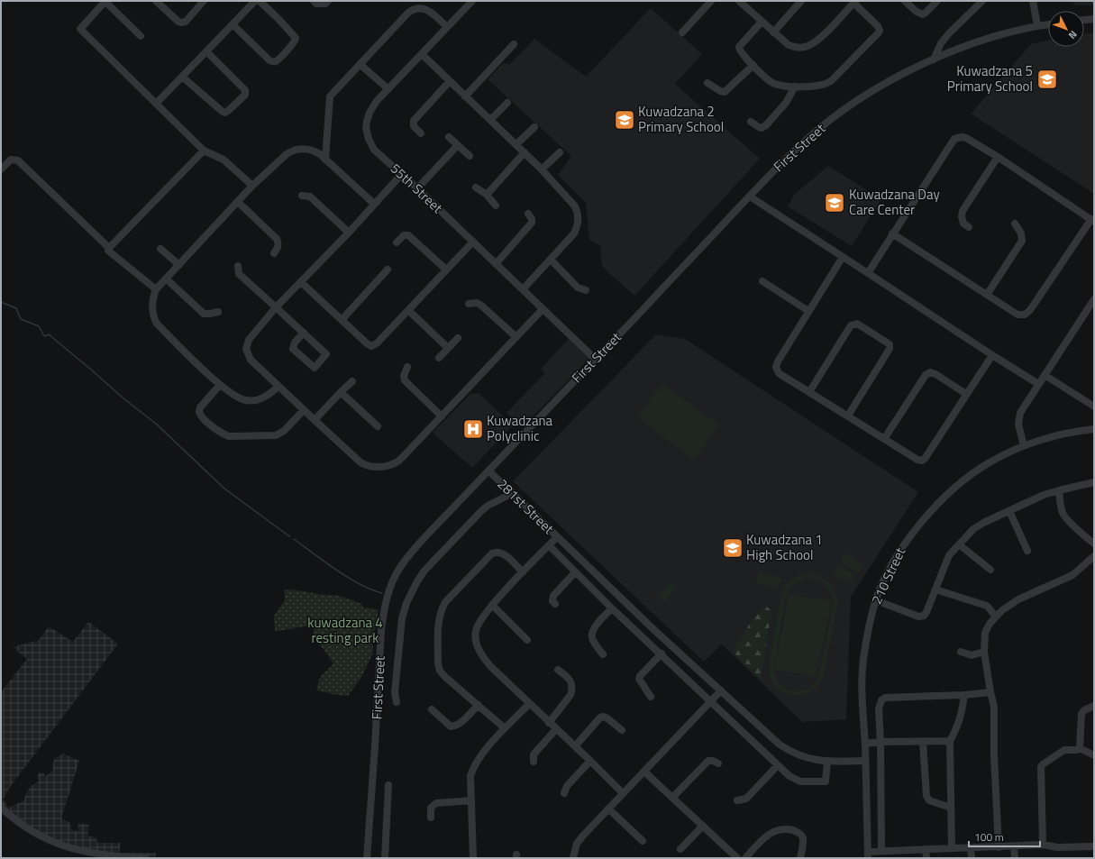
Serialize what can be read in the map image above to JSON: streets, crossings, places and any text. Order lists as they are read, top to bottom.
{
  "streets": {
    "street": [
      "First Street",
      "55th Street",
      "281st Street",
      "210 Street"
    ]
  },
  "crossings": [
    ["First Street", "55th Street"],
    ["First Street", "281st Street"],
    ["281st Street", "210 Street"]
  ],
  "parks": ["kuwadzana 4 resting park"],
  "places": {
    "school or university": [
      "Kuwadzana 5 Primary School",
      "Kuwadzana 2 Primary School",
      "Kuwadzana Day Care Center",
      "Kuwadzana 1 High School"
    ],
    "hospital": ["Kuwadzana Polyclinic"]
  },
  "scale_bar": "100 m",
  "north": "bottom right"
}
